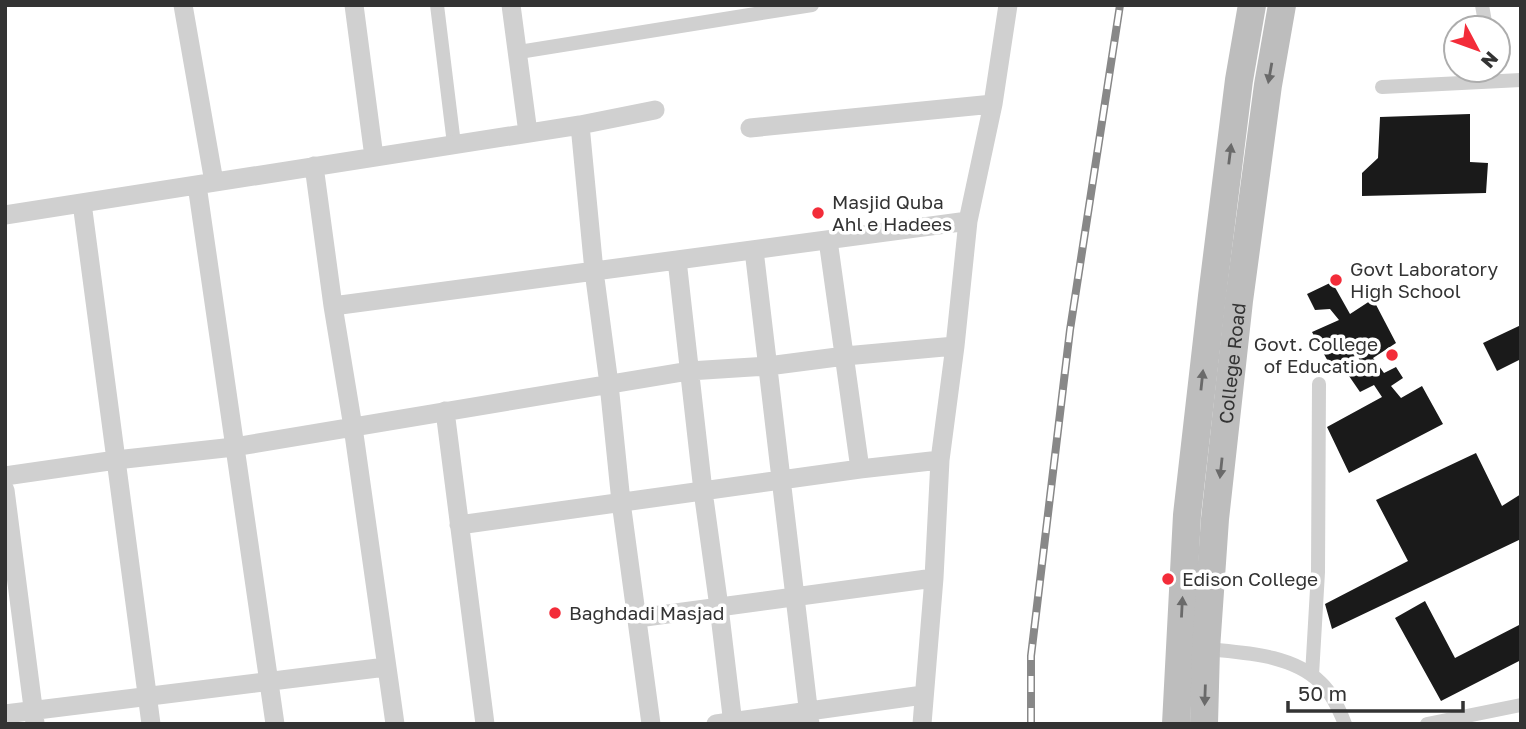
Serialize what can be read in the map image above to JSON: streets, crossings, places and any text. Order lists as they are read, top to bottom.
{
  "streets": {
    "main road": ["College Road"]
  },
  "places": [
    "Masjid Quba Ahl e Hadees",
    "Govt Laboratory High School",
    "Govt. College of Education",
    "Edison College",
    "Baghdadi Masjad"
  ],
  "scale_bar": "50 m",
  "north": "bottom right"
}
